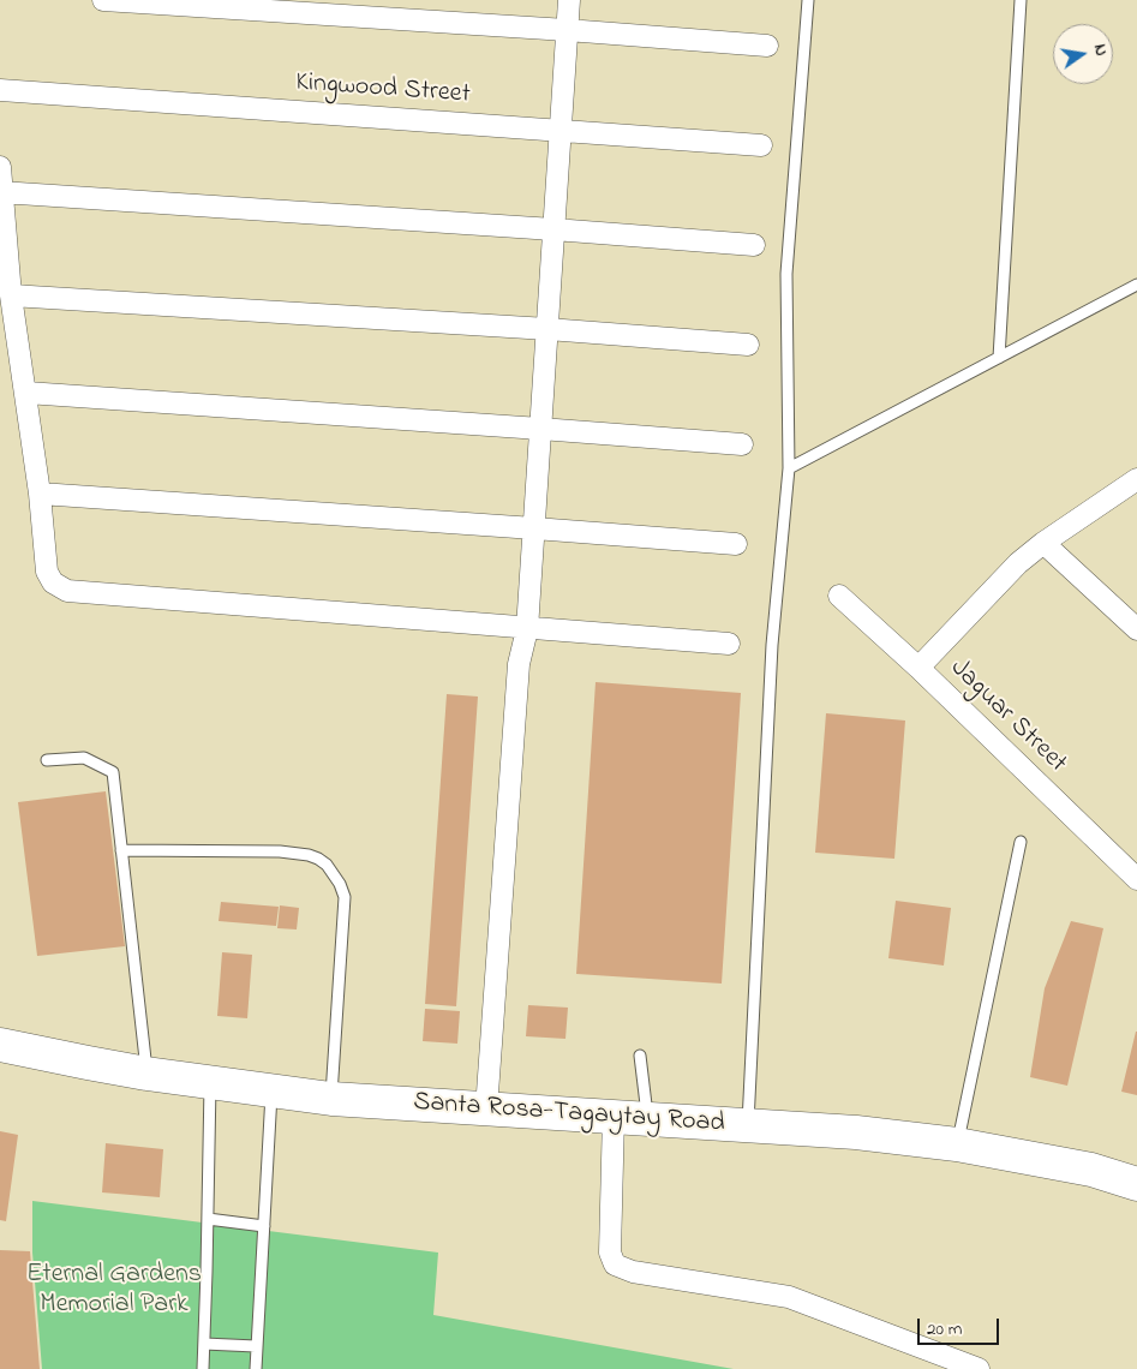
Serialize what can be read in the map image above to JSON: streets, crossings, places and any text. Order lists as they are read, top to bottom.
{
  "streets": {
    "main road": ["Santa Rosa-Tagaytay Road"],
    "street": ["Kingwood Street", "Jaguar Street"]
  },
  "parks": ["Eternal Gardens Memorial Park"],
  "scale_bar": "20 m",
  "north": "right"
}
